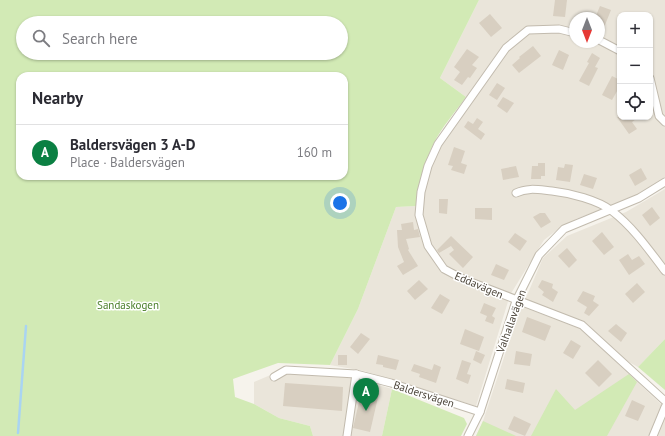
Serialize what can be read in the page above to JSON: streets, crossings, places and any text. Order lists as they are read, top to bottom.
{
  "streets": {
    "street": ["Eddavägen", "Valhallavägen", "Baldersvägen"]
  },
  "crossings": [
    ["Eddavägen", "Valhallavägen"],
    ["Valhallavägen", "Baldersvägen"]
  ],
  "parks": ["Sandaskogen"],
  "north": "bottom",
  "page": {
    "map_buttons": ["+", "−"],
    "search": "Search here",
    "heading": "Nearby",
    "list": [
      {
        "mark": "A",
        "name": "Baldersvägen 3 A-D",
        "note": "Place · Baldersvägen",
        "value": "160 m"
      }
    ],
    "pins": "A"
  }
}
